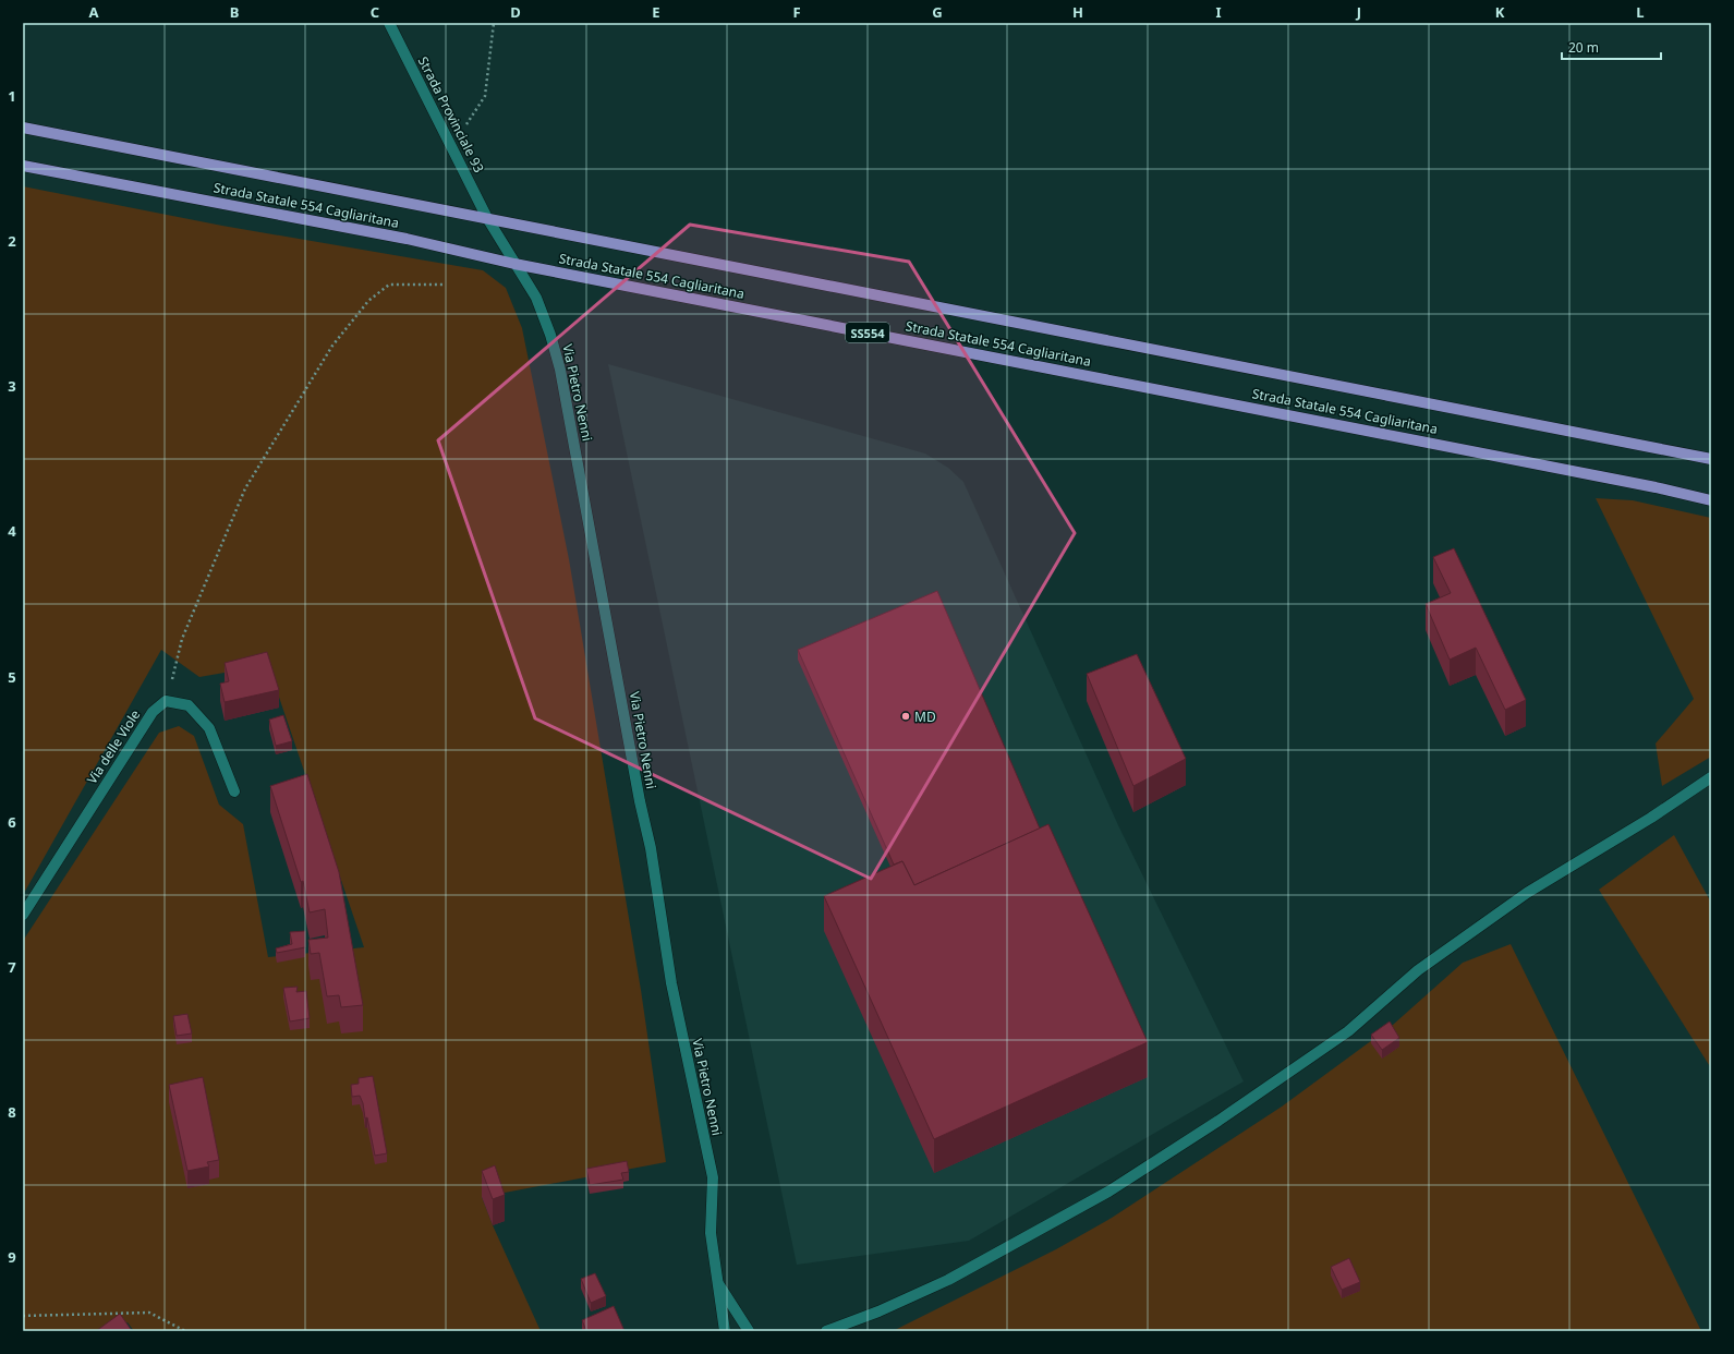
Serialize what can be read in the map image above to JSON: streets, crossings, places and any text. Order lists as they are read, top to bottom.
{
  "streets": {
    "main road": ["Strada Statale 554 Cagliaritana", "SS554"],
    "street": ["Strada Provinciale 93", "Via Pietro Nenni", "Via delle Viole"]
  },
  "crossings": [
    ["Strada Provinciale 93", "Strada Statale 554 Cagliaritana"],
    ["Strada Provinciale 93", "Via Pietro Nenni"],
    ["Strada Statale 554 Cagliaritana", "Via Pietro Nenni"]
  ],
  "places": ["MD"],
  "scale_bar": "20 m",
  "grid": {
    "columns": [
      "A",
      "B",
      "C",
      "D",
      "E",
      "F",
      "G",
      "H",
      "I",
      "J",
      "K",
      "L"
    ],
    "rows": [
      "1",
      "2",
      "3",
      "4",
      "5",
      "6",
      "7",
      "8",
      "9"
    ]
  }
}
